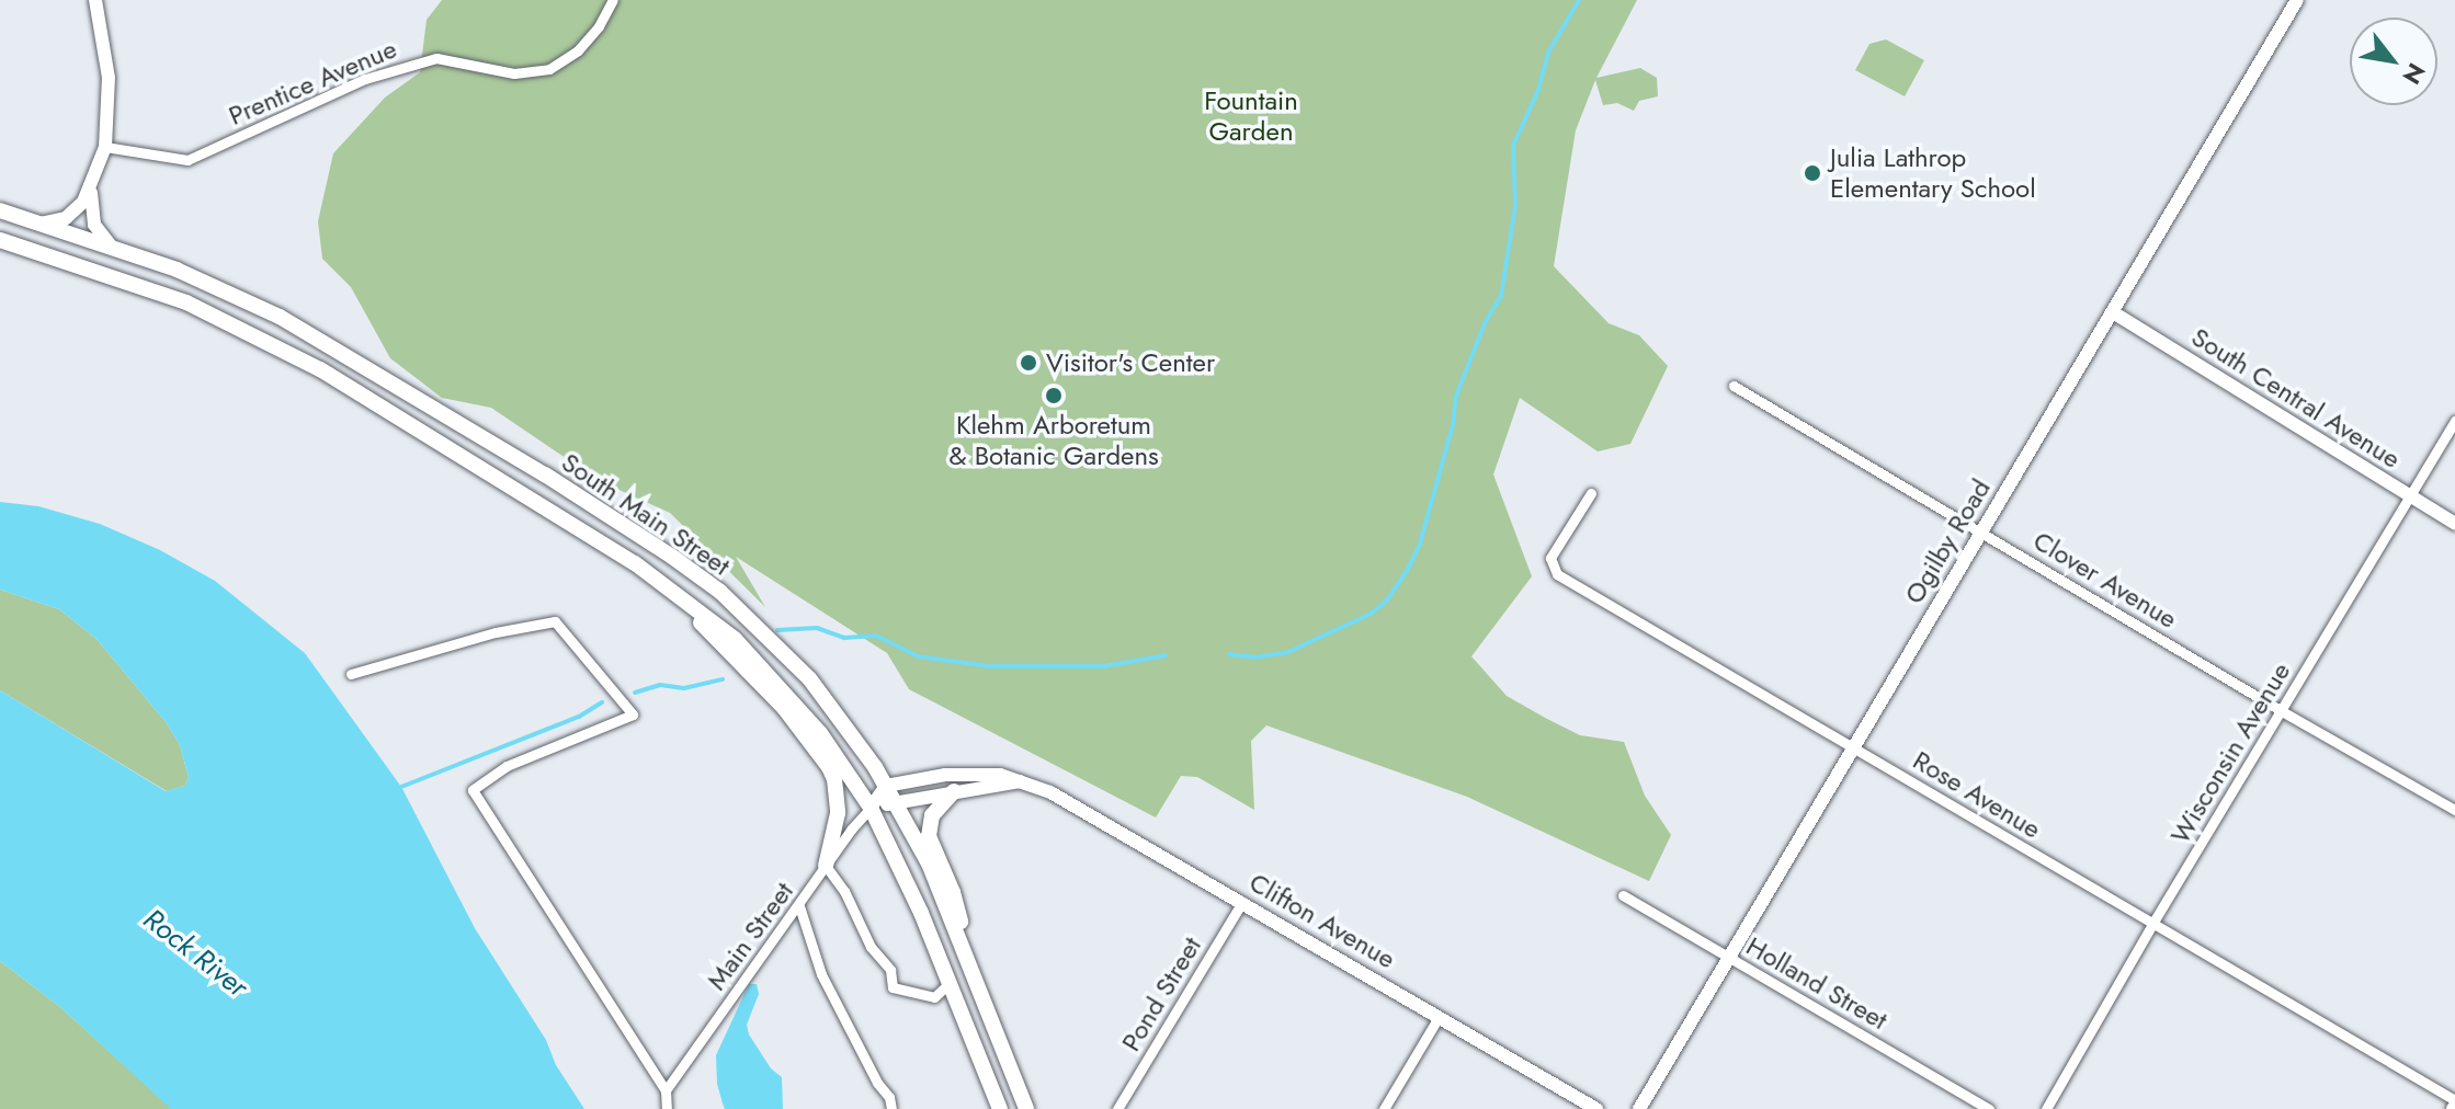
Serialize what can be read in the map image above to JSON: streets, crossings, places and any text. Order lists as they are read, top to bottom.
{
  "streets": {
    "main road": ["South Main Street"],
    "street": [
      "Prentice Avenue",
      "South Central Avenue",
      "Ogilby Road",
      "Clover Avenue",
      "Wisconsin Avenue",
      "Rose Avenue",
      "Clifton Avenue",
      "Main Street",
      "Holland Street",
      "Pond Street"
    ]
  },
  "crossings": [
    ["South Central Avenue", "Ogilby Road"],
    ["South Central Avenue", "Wisconsin Avenue"],
    ["South Main Street", "Clifton Avenue"],
    ["South Main Street", "Main Street"],
    ["Ogilby Road", "Clover Avenue"],
    ["Ogilby Road", "Rose Avenue"],
    ["Ogilby Road", "Holland Street"],
    ["Clover Avenue", "Wisconsin Avenue"],
    ["Wisconsin Avenue", "Rose Avenue"],
    ["Clifton Avenue", "Pond Street"]
  ],
  "water": ["Rock River"],
  "parks": ["Fountain Garden"],
  "places": ["Julia Lathrop Elementary School", "Visitor's Center", "Klehm Arboretum & Botanic Gardens"],
  "north": "bottom right"
}
